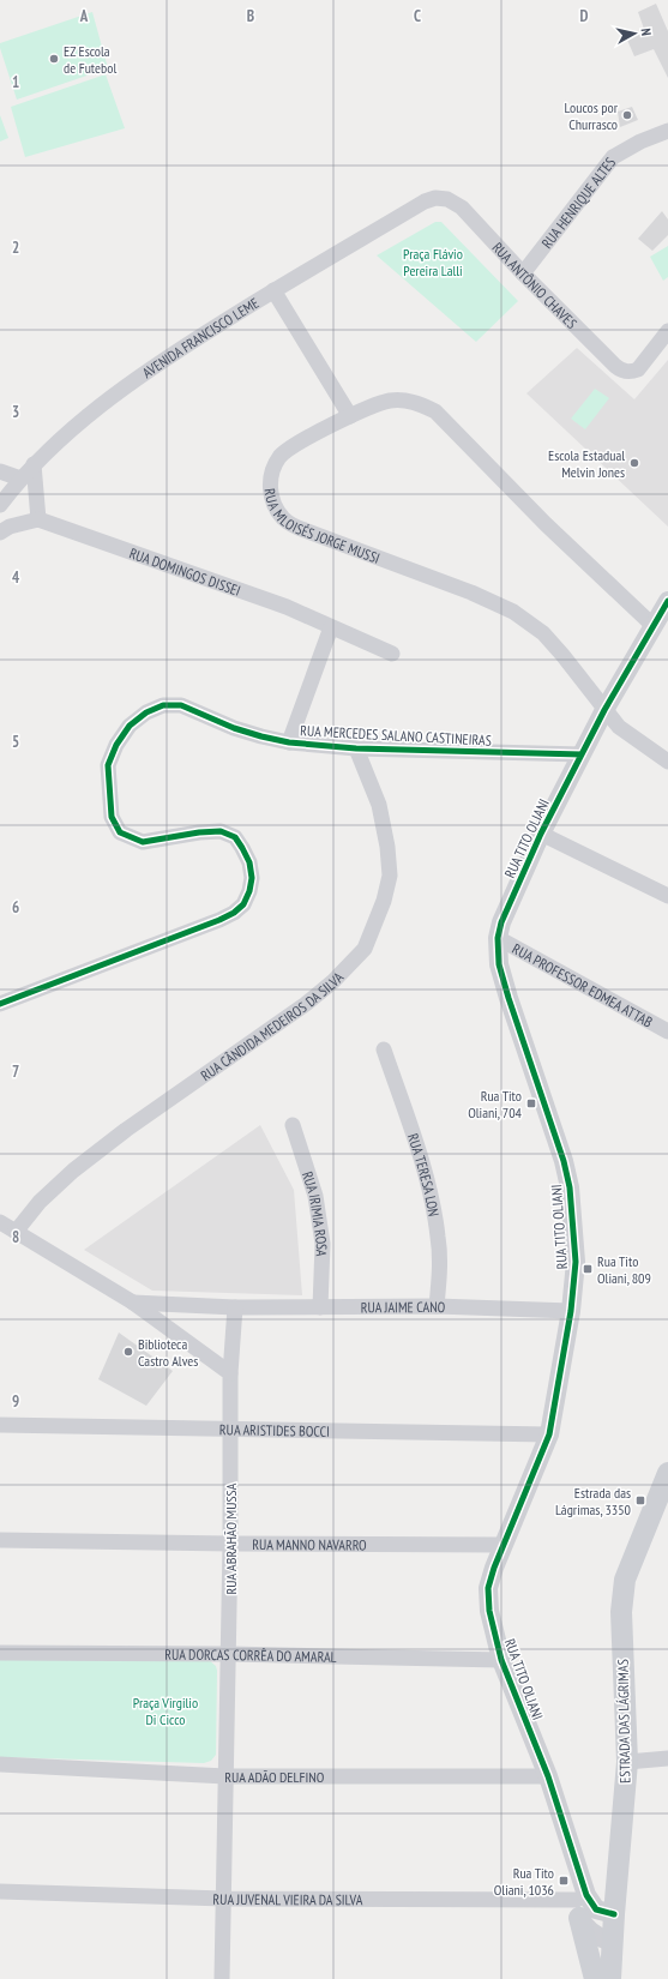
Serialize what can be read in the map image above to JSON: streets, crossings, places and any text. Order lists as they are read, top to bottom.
{
  "streets": {
    "main road": ["ESTRADA DAS LÁGRIMAS"],
    "street": [
      "RUA HENRIQUE ALTES",
      "RUA ANTÔNIO CHAVES",
      "AVENIDA FRANCISCO LEME",
      "RUA MLOISÉS JORGE MUSSI",
      "RUA DOMINGOS DISSEI",
      "RUA MERCEDES SALANO CASTINEIRAS",
      "RUA TITO OLIANI",
      "RUA PROFESSOR EDMEA ATTAB",
      "RUA CÂNDIDA MEDEIROS DA SILVA",
      "RUA TERESA LON",
      "RUA IRIMIA ROSA",
      "RUA JAIME CANO",
      "RUA ARISTIDES BOCCI",
      "RUA ABRAHÃO MUSSA",
      "RUA MANNO NAVARRO",
      "RUA DORCAS CORRÊA DO AMARAL",
      "RUA ADÃO DELFINO",
      "RUA JUVENAL VIEIRA DA SILVA"
    ]
  },
  "crossings": [
    ["RUA HENRIQUE ALTES", "RUA ANTÔNIO CHAVES"],
    ["RUA ANTÔNIO CHAVES", "AVENIDA FRANCISCO LEME"],
    ["RUA MLOISÉS JORGE MUSSI", "RUA TITO OLIANI"],
    ["RUA MERCEDES SALANO CASTINEIRAS", "RUA TITO OLIANI"],
    ["RUA MERCEDES SALANO CASTINEIRAS", "RUA CÂNDIDA MEDEIROS DA SILVA"],
    ["RUA TITO OLIANI", "RUA PROFESSOR EDMEA ATTAB"],
    ["RUA TITO OLIANI", "RUA JAIME CANO"],
    ["RUA TITO OLIANI", "RUA ARISTIDES BOCCI"],
    ["RUA TITO OLIANI", "RUA MANNO NAVARRO"],
    ["RUA TITO OLIANI", "RUA DORCAS CORRÊA DO AMARAL"],
    ["RUA TITO OLIANI", "ESTRADA DAS LÁGRIMAS"],
    ["RUA TITO OLIANI", "RUA ADÃO DELFINO"],
    ["RUA TITO OLIANI", "RUA JUVENAL VIEIRA DA SILVA"],
    ["RUA TERESA LON", "RUA JAIME CANO"],
    ["RUA IRIMIA ROSA", "RUA JAIME CANO"],
    ["RUA JAIME CANO", "RUA ABRAHÃO MUSSA"],
    ["RUA ARISTIDES BOCCI", "RUA ABRAHÃO MUSSA"],
    ["RUA ABRAHÃO MUSSA", "RUA MANNO NAVARRO"],
    ["RUA ABRAHÃO MUSSA", "RUA DORCAS CORRÊA DO AMARAL"],
    ["RUA ABRAHÃO MUSSA", "RUA ADÃO DELFINO"],
    ["RUA ABRAHÃO MUSSA", "RUA JUVENAL VIEIRA DA SILVA"]
  ],
  "parks": ["Praça Flávio Pereira Lalli", "Praça Virgilio Di Cicco"],
  "places": {
    "other": [
      "EZ Escola de Futebol",
      "Loucos por Churrasco",
      "Escola Estadual Melvin Jones",
      "Biblioteca Castro Alves"
    ],
    "transit": [
      "Rua Tito Oliani, 704",
      "Rua Tito Oliani, 809",
      "Estrada das Lágrimas, 3350",
      "Rua Tito Oliani, 1036"
    ]
  },
  "north": "right",
  "grid": {
    "columns": [
      "A",
      "B",
      "C",
      "D"
    ],
    "rows": [
      "1",
      "2",
      "3",
      "4",
      "5",
      "6",
      "7",
      "8",
      "9"
    ]
  }
}
